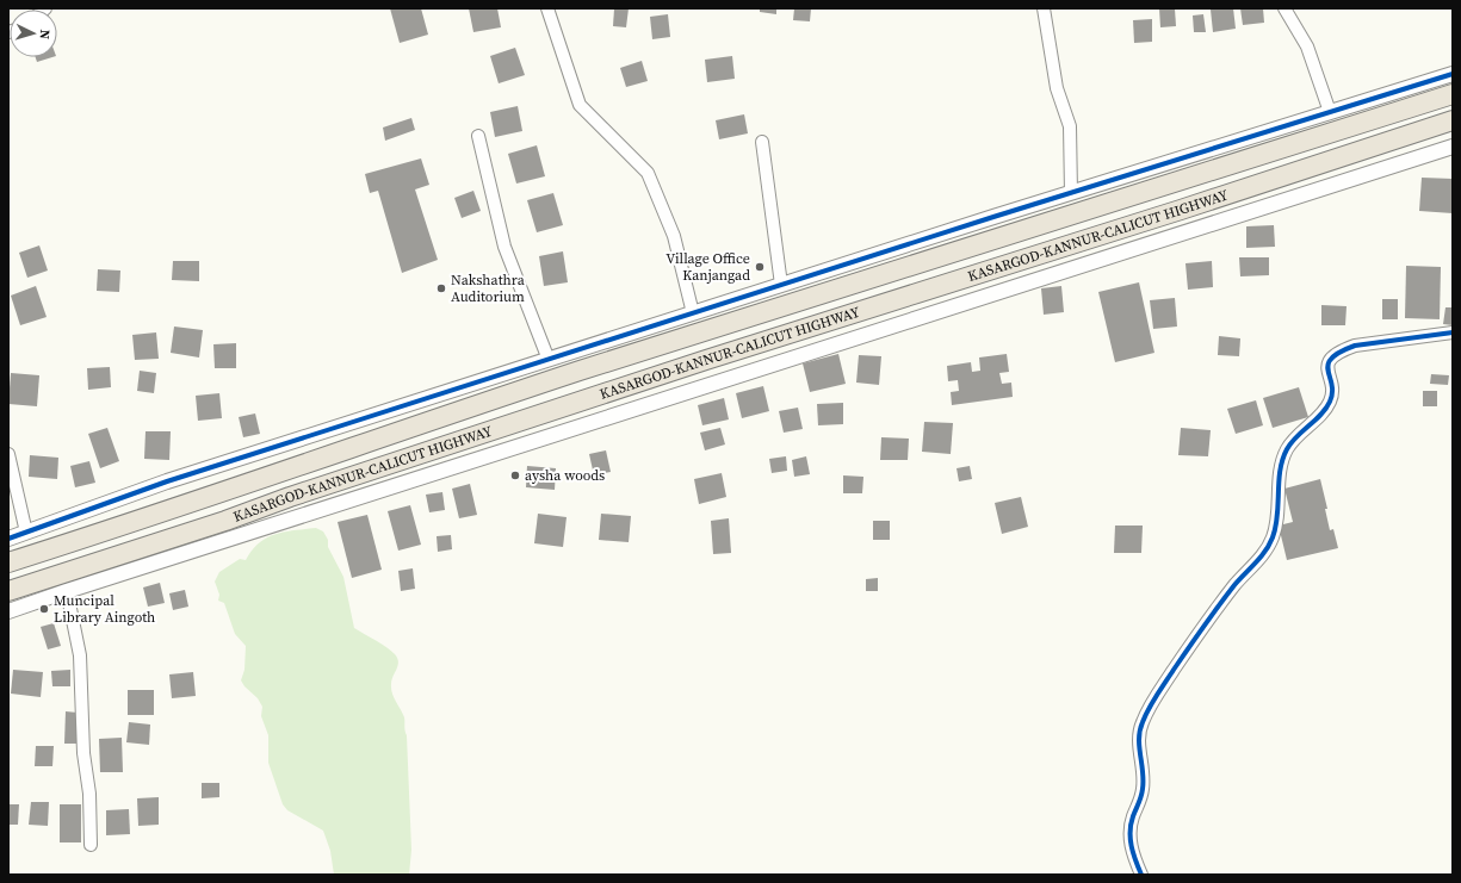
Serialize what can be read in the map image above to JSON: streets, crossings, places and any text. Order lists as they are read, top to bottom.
{
  "streets": {
    "highway": ["KASARGOD-KANNUR-CALICUT HIGHWAY"]
  },
  "places": [
    "Village Office Kanjangad",
    "Nakshathra Auditorium",
    "aysha woods",
    "Muncipal Library Aingoth"
  ],
  "north": "right"
}
